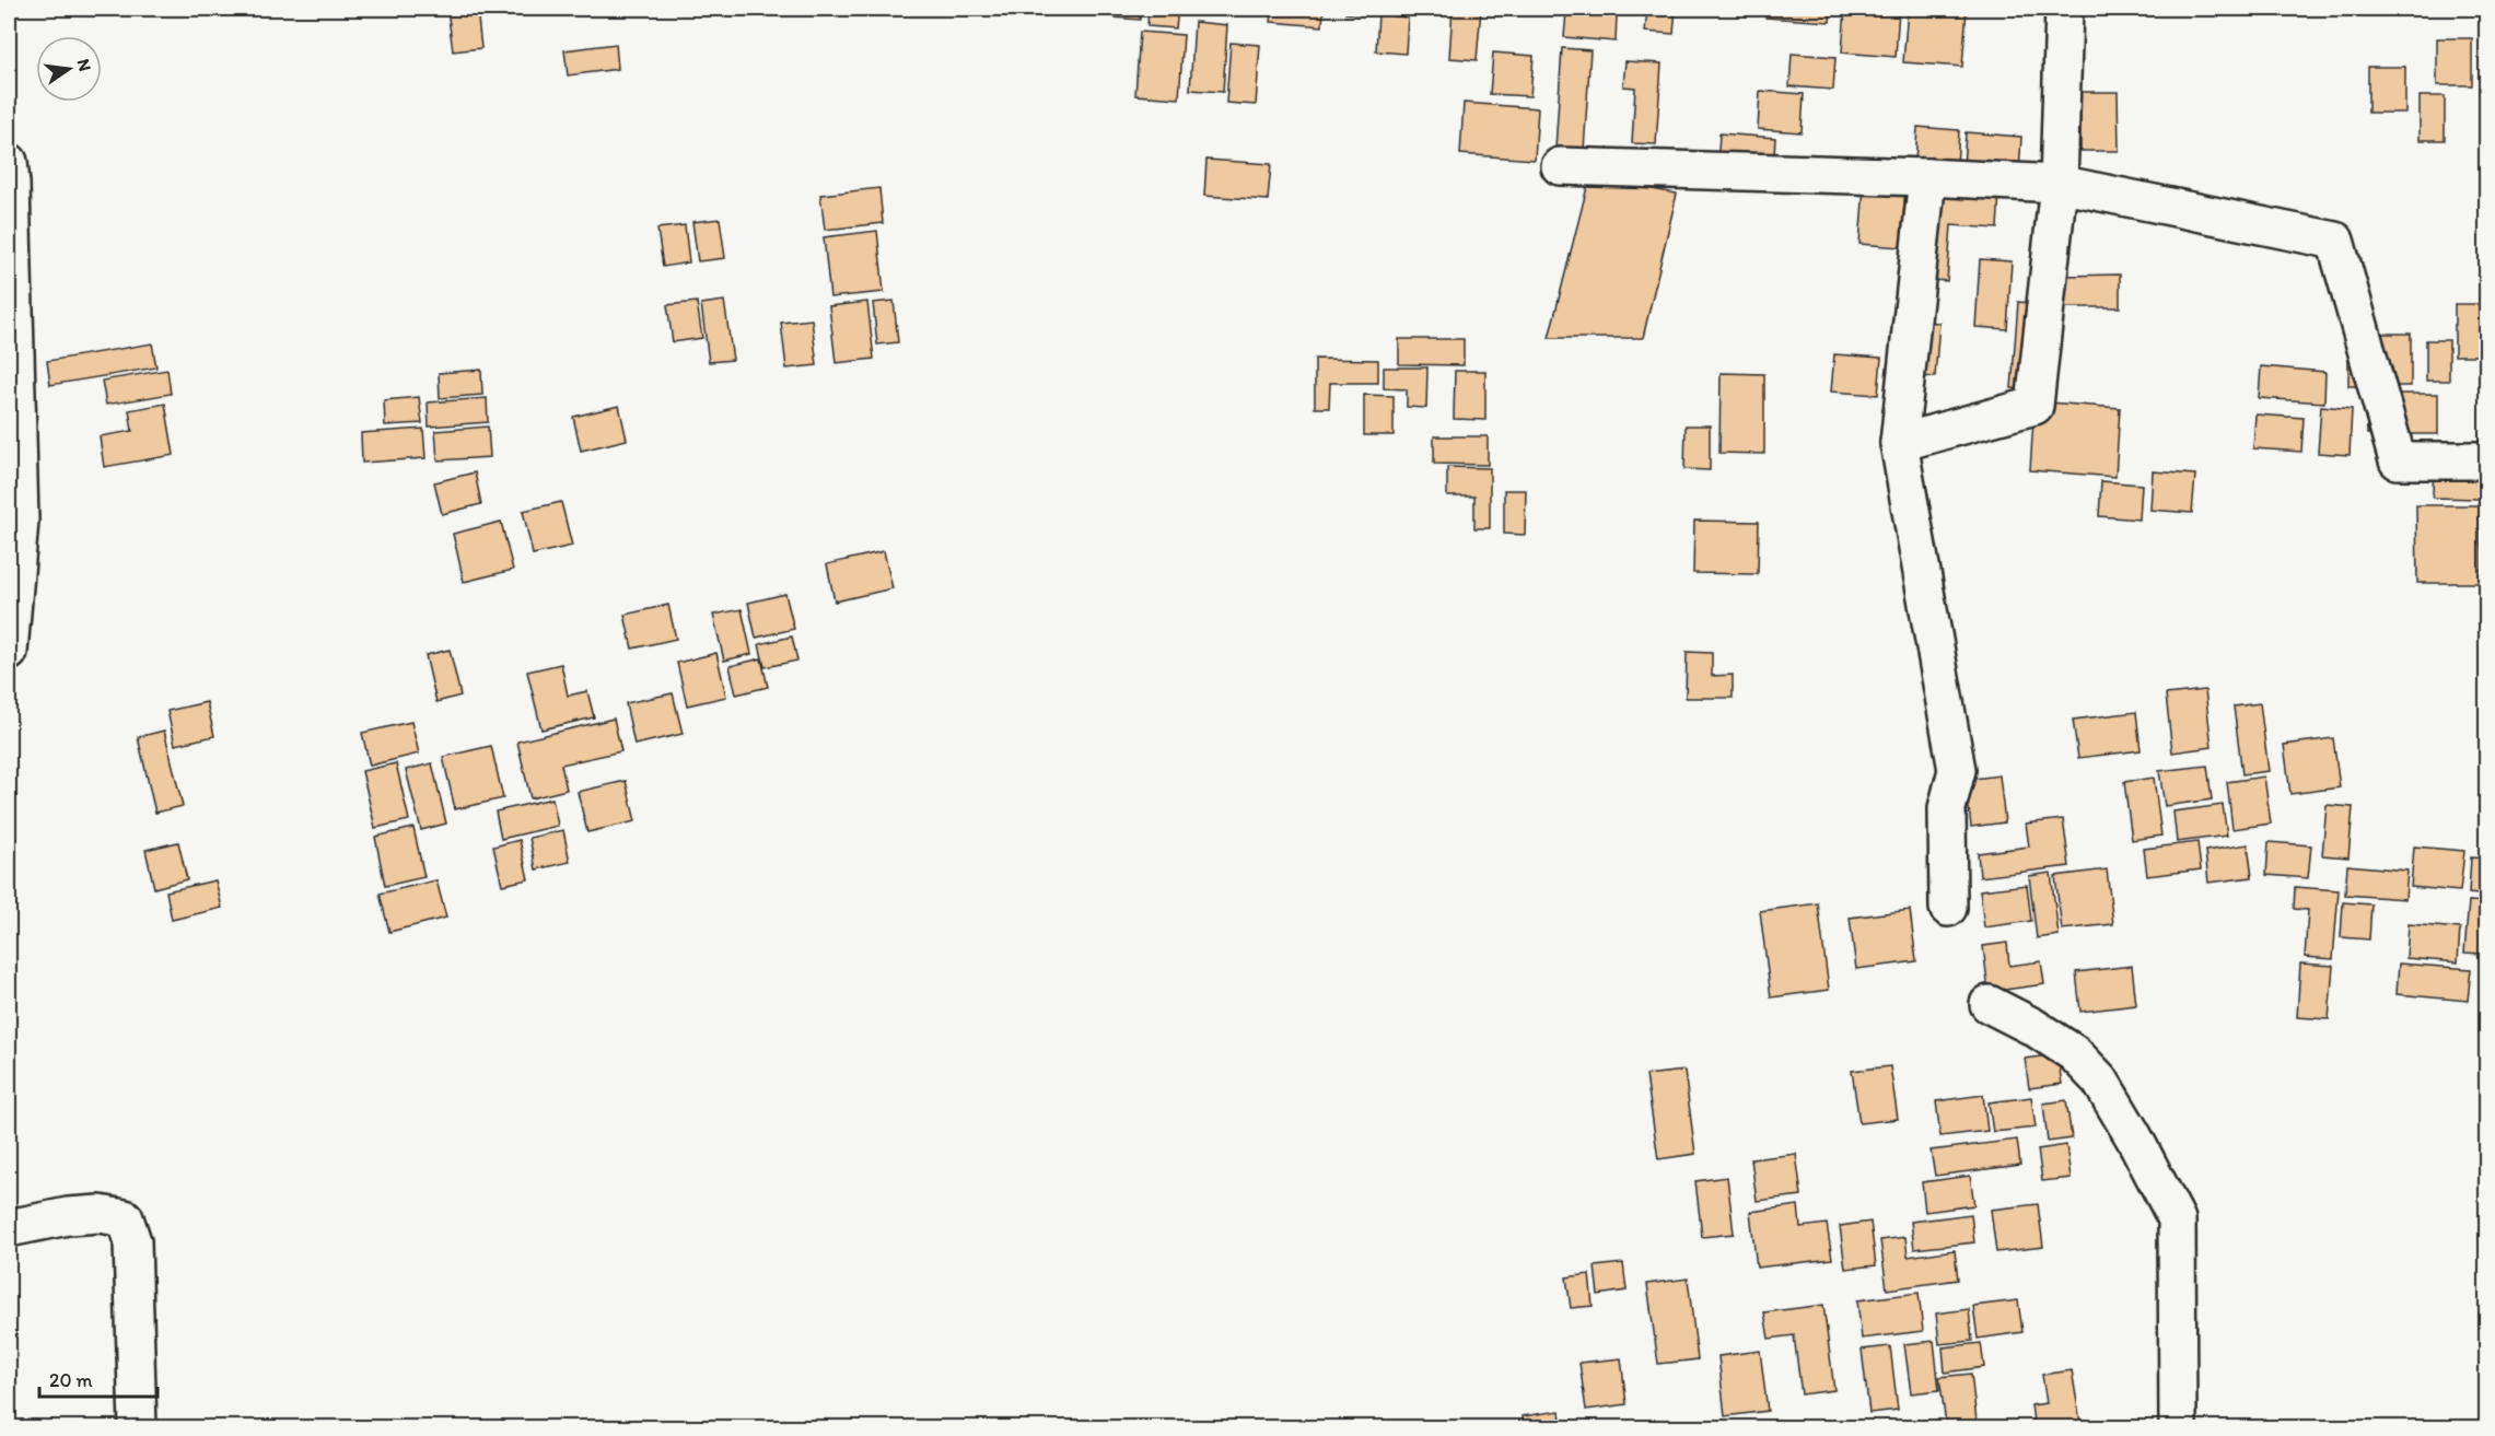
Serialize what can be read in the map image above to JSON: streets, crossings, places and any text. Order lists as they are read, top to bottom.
{
  "scale_bar": "20 m",
  "north": "right"
}
